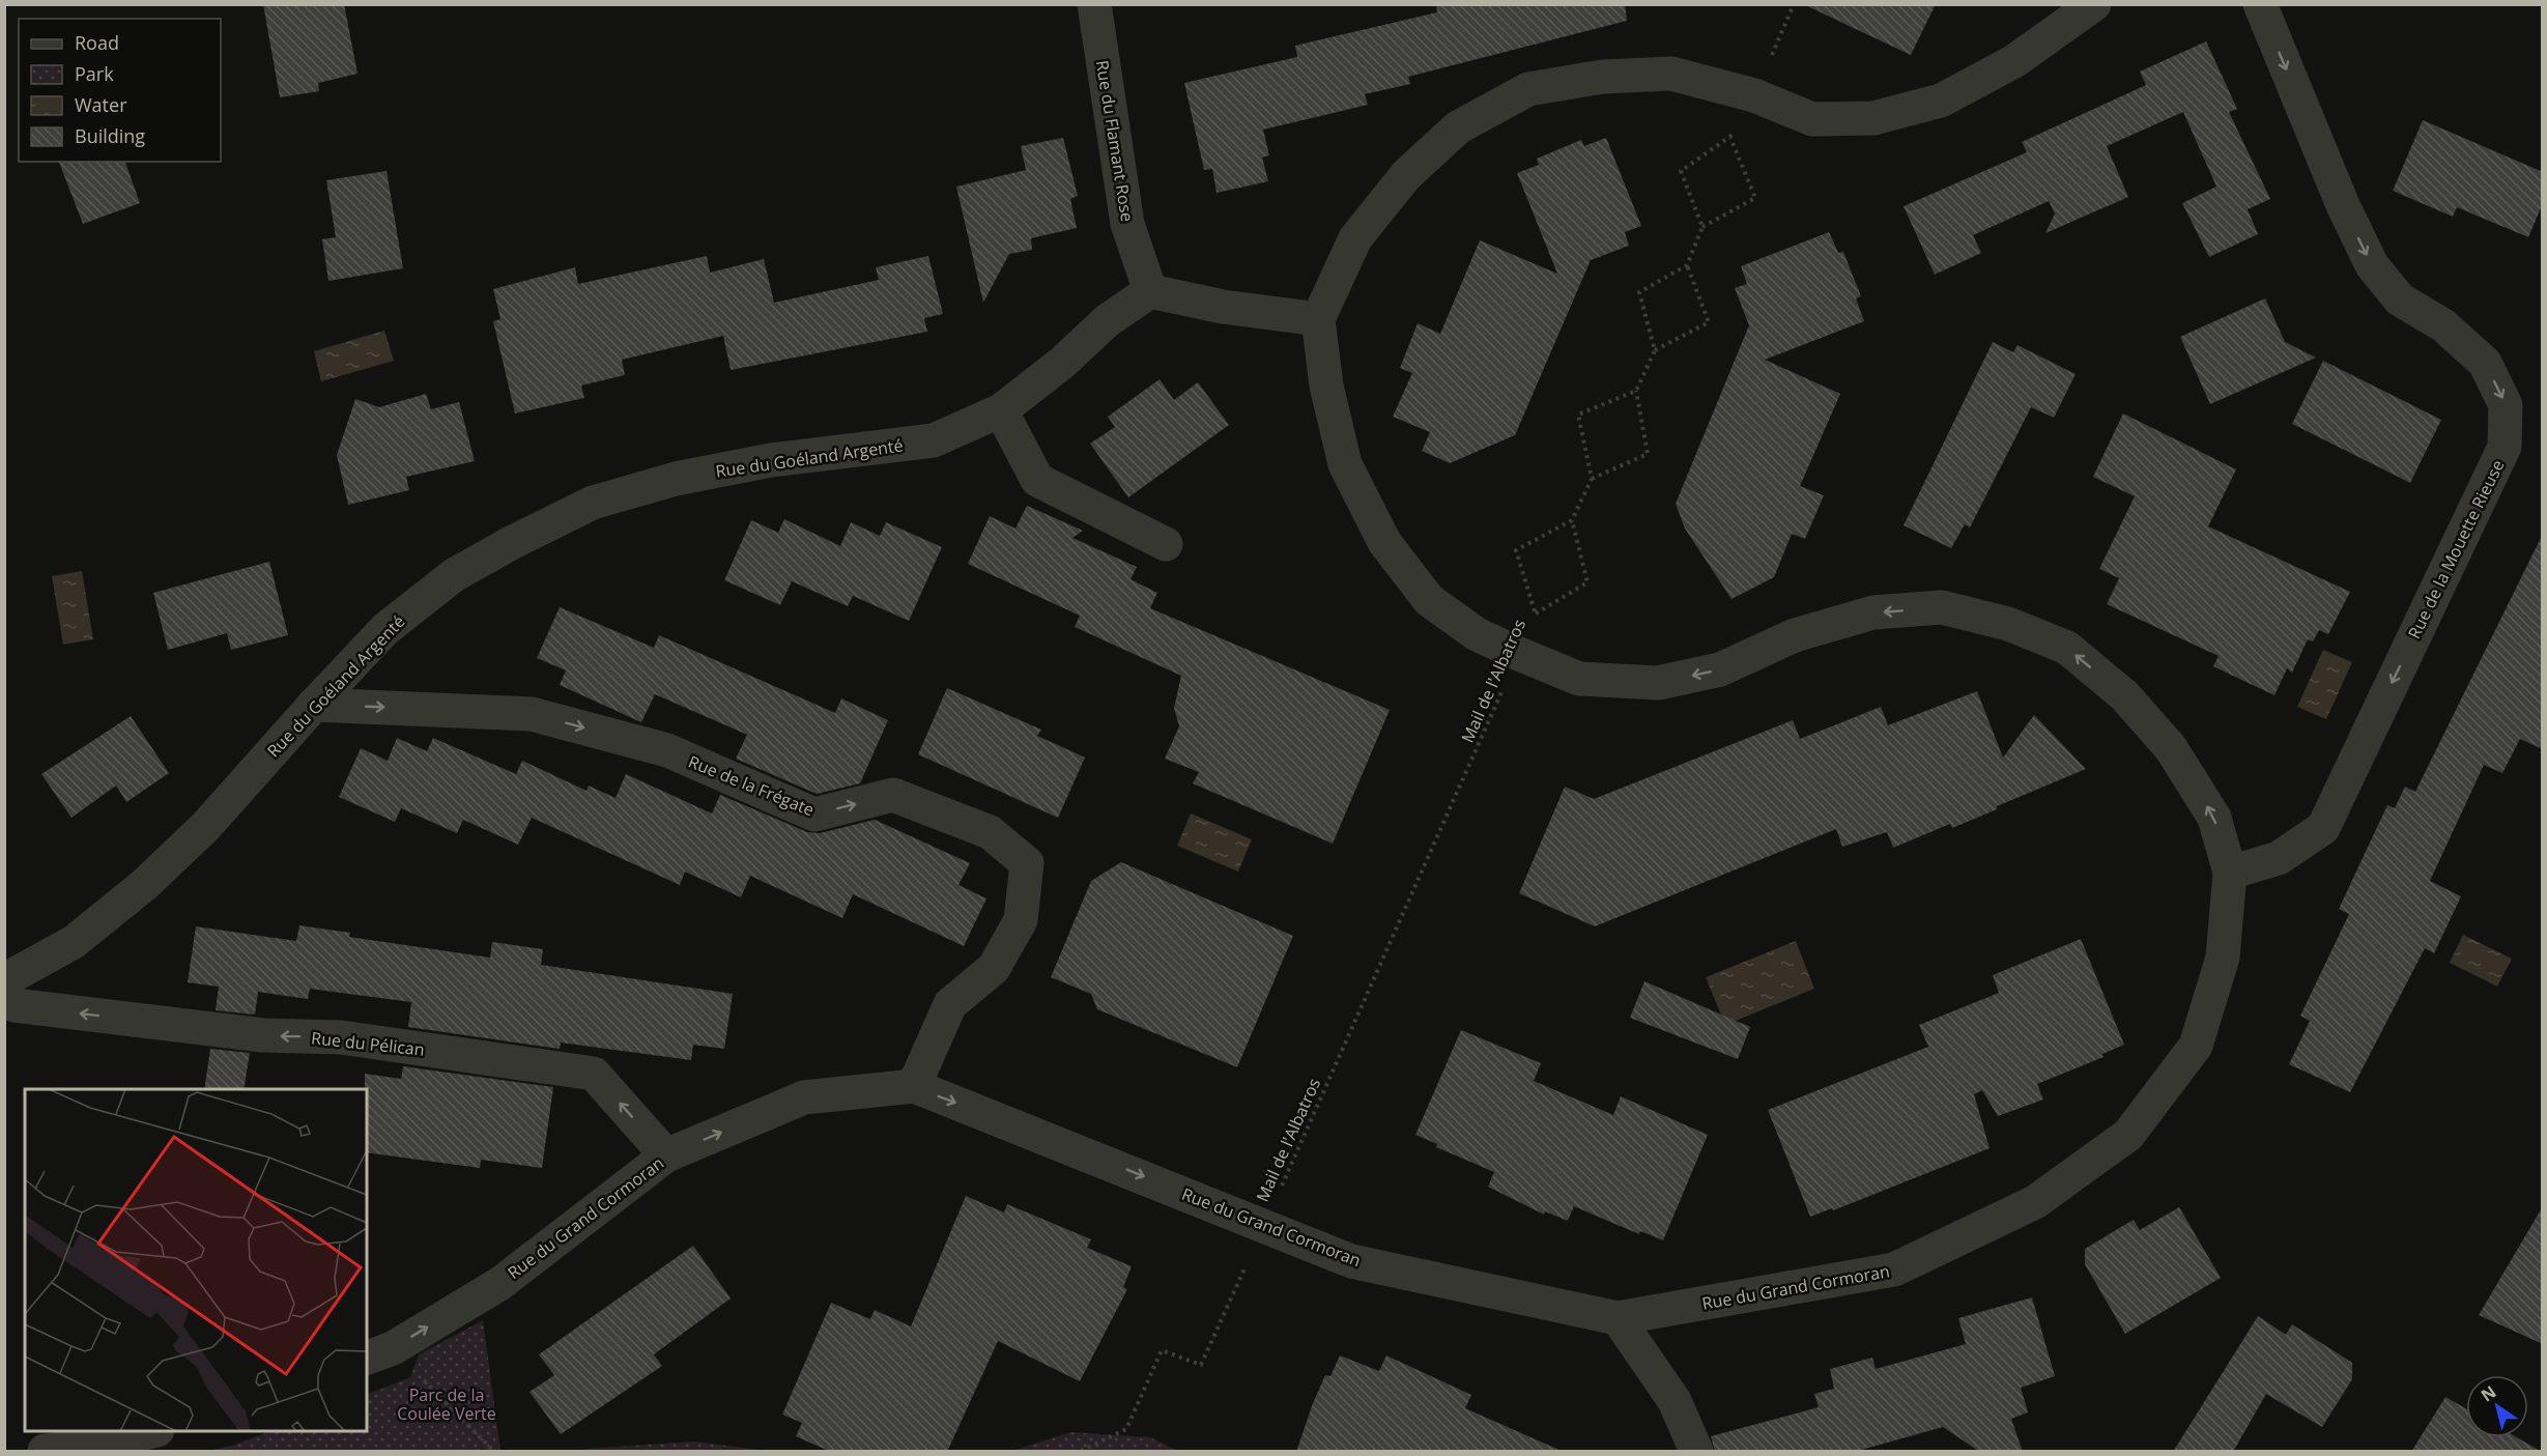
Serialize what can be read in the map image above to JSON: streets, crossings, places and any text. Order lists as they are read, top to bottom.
{
  "streets": {
    "street": [
      "Rue du Flamant Rose",
      "Rue du Goéland Argenté",
      "Rue de la Mouette Rieuse",
      "Rue de la Frégate",
      "Rue du Pélican",
      "Rue du Grand Cormoran"
    ],
    "path": ["Mail de l'Albatros"]
  },
  "crossings": [
    ["Rue du Flamant Rose", "Rue du Goéland Argenté"],
    ["Rue du Goéland Argenté", "Rue de la Frégate"],
    ["Rue de la Mouette Rieuse", "Rue du Grand Cormoran"],
    ["Mail de l'Albatros", "Rue du Grand Cormoran"],
    ["Rue de la Frégate", "Rue du Grand Cormoran"],
    ["Rue du Pélican", "Rue du Grand Cormoran"]
  ],
  "one_way": ["Rue de la Mouette Rieuse", "Rue du Pélican"],
  "parks": ["Parc de la Coulée Verte"],
  "legend": [
    "Road",
    "Park",
    "Water",
    "Building"
  ],
  "north": "top left"
}
